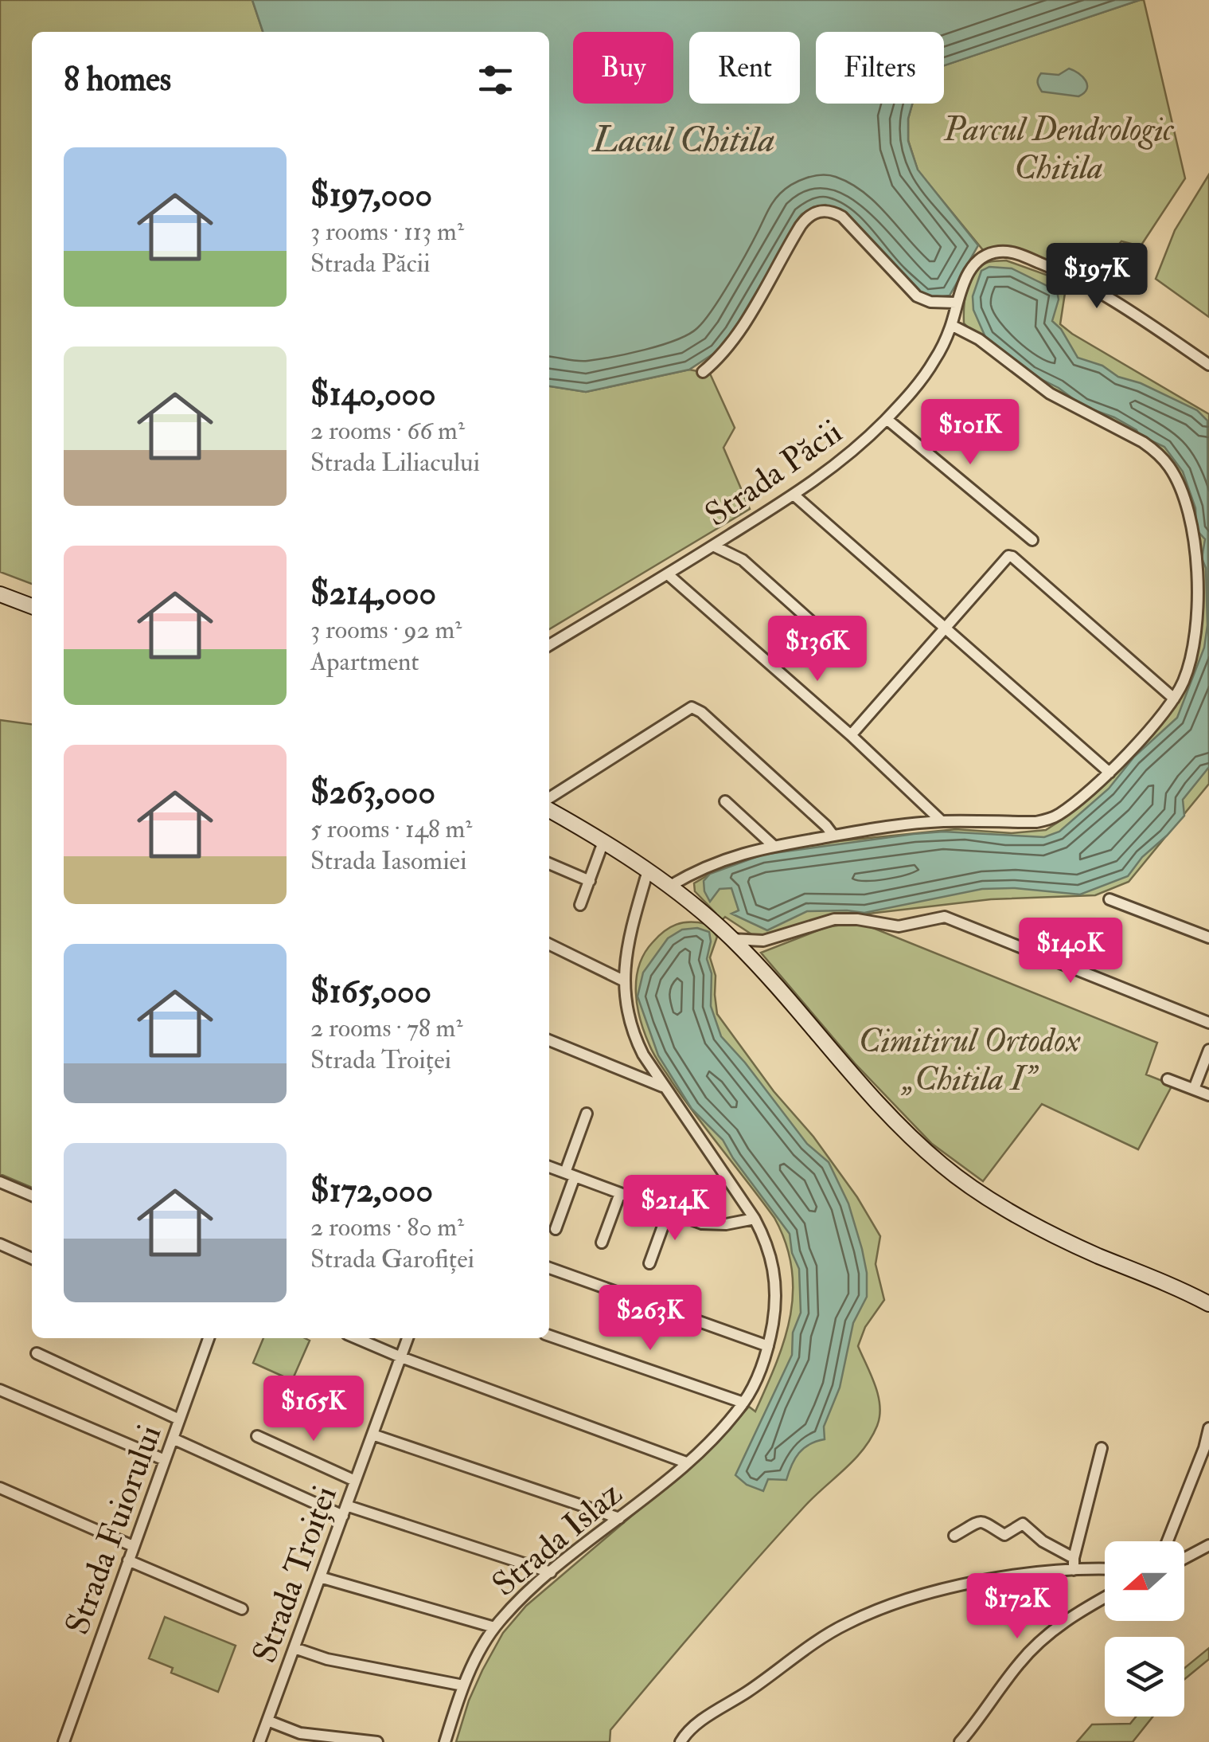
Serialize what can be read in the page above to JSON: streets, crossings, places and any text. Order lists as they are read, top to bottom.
{
  "streets": {
    "street": [
      "Strada Păcii",
      "Strada Fuiorului",
      "Strada Islaz",
      "Strada Troiței"
    ]
  },
  "water": ["Lacul Chitila"],
  "parks": ["Parcul Dendrologic Chitila", "Cimitirul Ortodox „Chitila I”"],
  "north": "left",
  "page": {
    "chip": ["Buy", "Rent", "Filters"],
    "heading": "8 homes",
    "list": [
      {
        "name": "$197,000",
        "note": "3 rooms · 113 m² · Strada Păcii"
      },
      {
        "name": "$140,000",
        "note": "2 rooms · 66 m² · Strada Liliacului"
      },
      {
        "name": "$214,000",
        "note": "3 rooms · 92 m² · Apartment"
      },
      {
        "name": "$263,000",
        "note": "5 rooms · 148 m² · Strada Iasomiei"
      },
      {
        "name": "$165,000",
        "note": "2 rooms · 78 m² · Strada Troiței"
      },
      {
        "name": "$172,000",
        "note": "2 rooms · 80 m² · Strada Garofiței"
      }
    ],
    "price": [
      "$197K",
      "$101K",
      "$136K",
      "$140K",
      "$214K",
      "$263K",
      "$165K",
      "$172K"
    ]
  }
}
